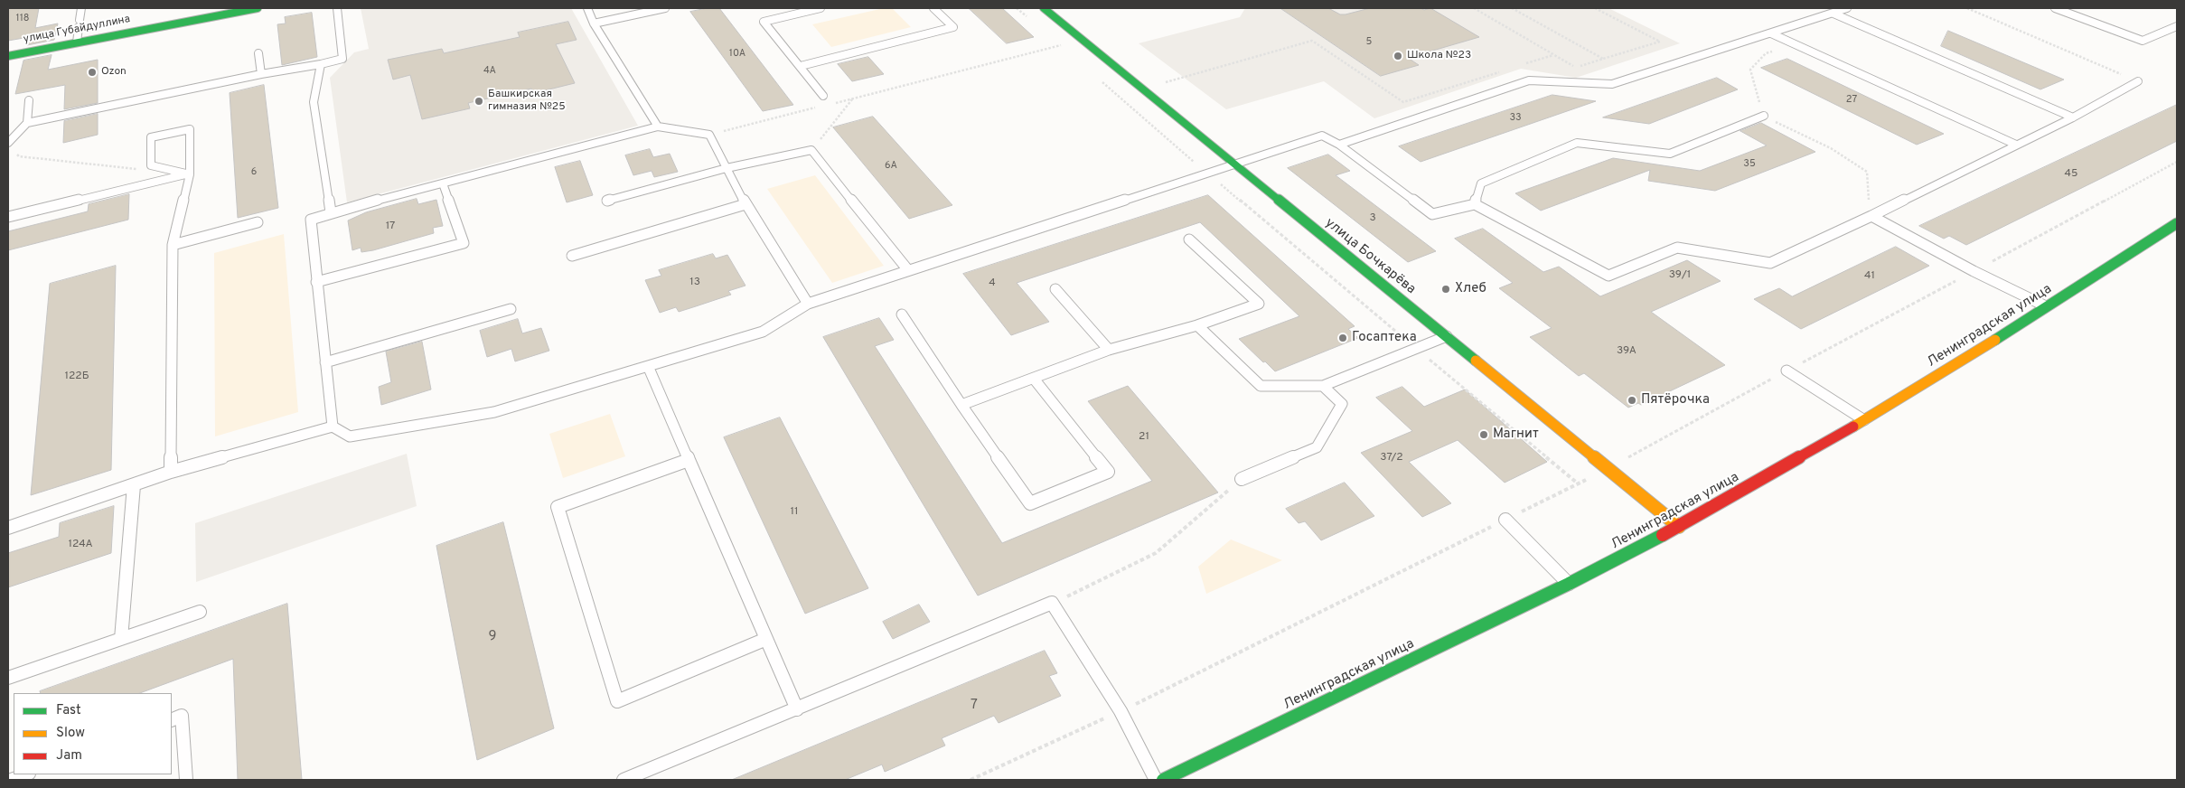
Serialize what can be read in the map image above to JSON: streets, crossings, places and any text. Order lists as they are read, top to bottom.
{
  "streets": {
    "street": ["улица Губайдуллина", "улица Бочкарёва", "Ленинградская улица"]
  },
  "crossings": [
    ["улица Бочкарёва", "Ленинградская улица"]
  ],
  "places": [
    "Школа №23",
    "Ozon",
    "Башкирская гимназия №25",
    "Хлеб",
    "Госаптека",
    "Пятёрочка",
    "Магнит"
  ],
  "house_numbers": [
    "118",
    "5",
    "10А",
    "4А",
    "27",
    "33",
    "35",
    "6А",
    "6",
    "45",
    "3",
    "17",
    "39/1",
    "41",
    "13",
    "4",
    "39А",
    "122Б",
    "21",
    "37/2",
    "11",
    "124А",
    "9",
    "7"
  ],
  "legend": ["Fast", "Slow", "Jam"]
}
